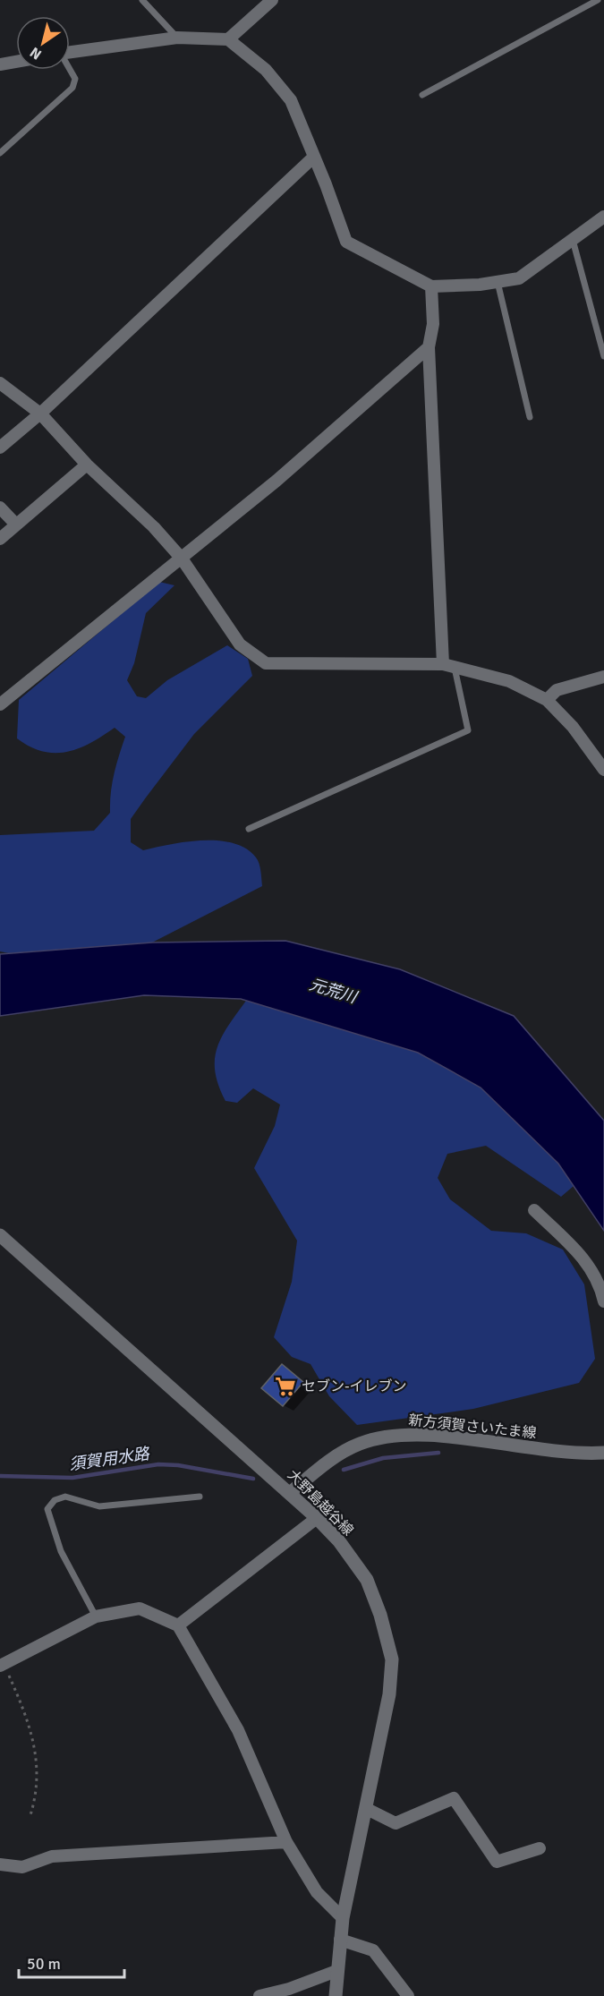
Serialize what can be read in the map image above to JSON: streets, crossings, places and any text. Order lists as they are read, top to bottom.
{
  "streets": {
    "main road": ["新方須賀さいたま線", "大野島越谷線"]
  },
  "crossings": [
    ["新方須賀さいたま線", "大野島越谷線"]
  ],
  "water": ["元荒川", "須賀用水路"],
  "places": {
    "supermarket": ["セブン-イレブン"]
  },
  "scale_bar": "50 m",
  "north": "bottom left"
}
